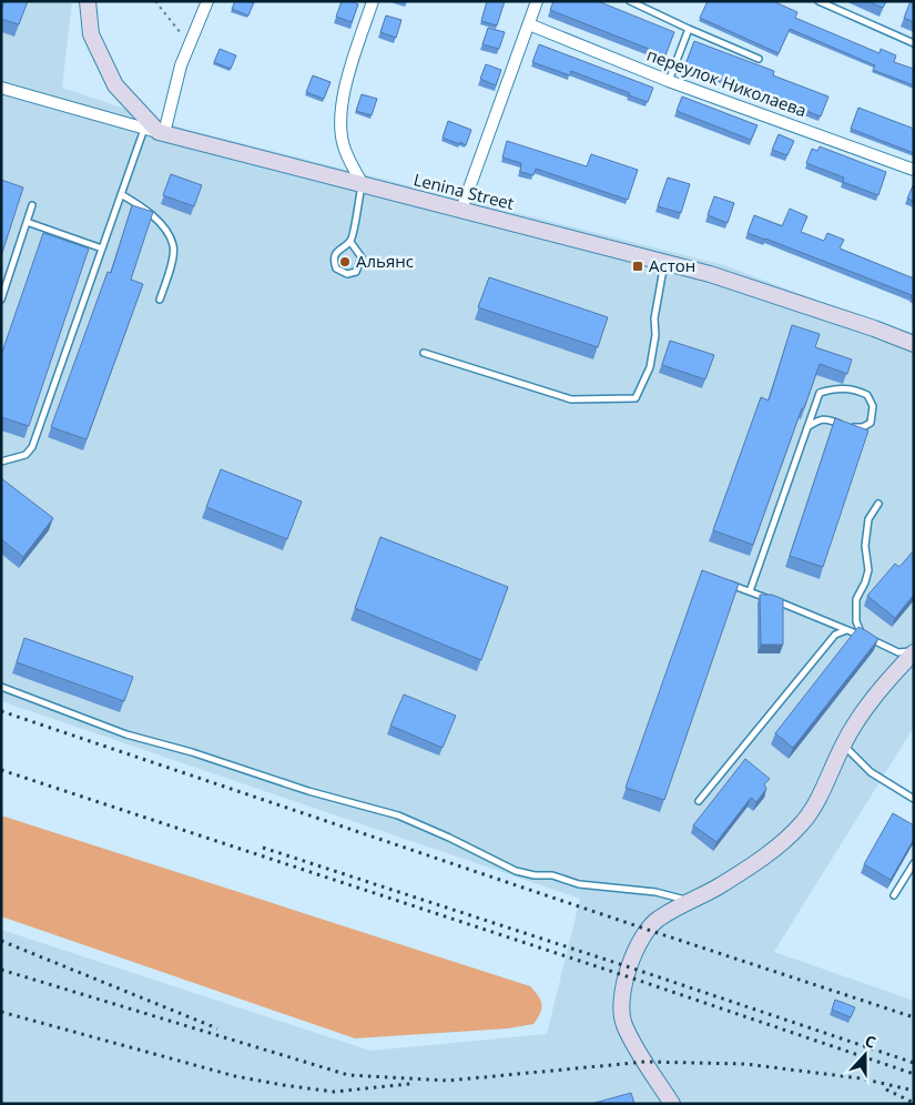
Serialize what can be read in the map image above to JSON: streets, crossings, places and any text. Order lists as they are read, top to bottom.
{
  "streets": {
    "main road": ["Lenina Street"],
    "street": ["переулок Николаева"]
  },
  "places": {
    "other": ["Альянс"],
    "transit": ["Астон"]
  },
  "north": "top"
}
